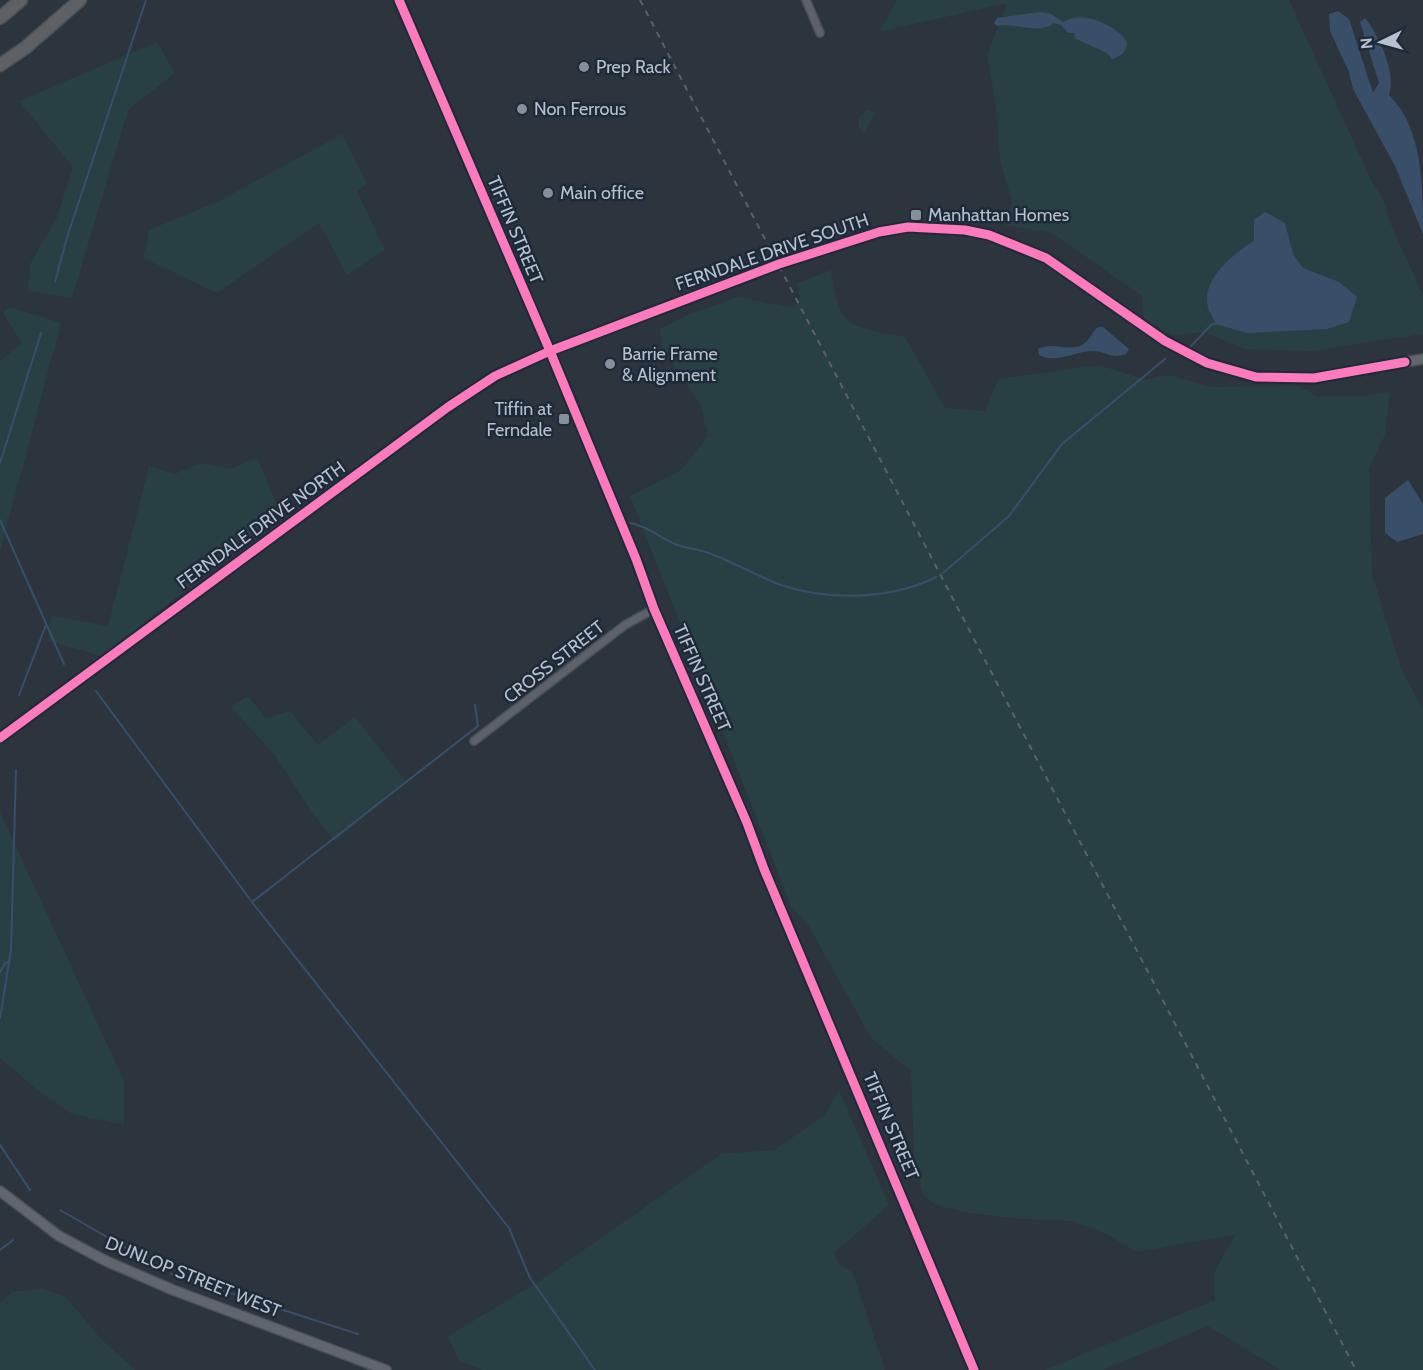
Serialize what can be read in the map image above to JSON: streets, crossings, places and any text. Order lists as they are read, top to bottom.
{
  "streets": {
    "main road": ["FERNDALE DRIVE SOUTH", "FERNDALE DRIVE NORTH", "DUNLOP STREET WEST"],
    "street": ["TIFFIN STREET", "CROSS STREET"]
  },
  "crossings": [
    ["TIFFIN STREET", "FERNDALE DRIVE SOUTH"],
    ["TIFFIN STREET", "FERNDALE DRIVE NORTH"],
    ["TIFFIN STREET", "CROSS STREET"],
    ["FERNDALE DRIVE SOUTH", "FERNDALE DRIVE NORTH"]
  ],
  "places": {
    "other": [
      "Prep Rack",
      "Non Ferrous",
      "Main office",
      "Barrie Frame & Alignment"
    ],
    "transit": ["Manhattan Homes", "Tiffin at Ferndale"]
  },
  "north": "left"
}
